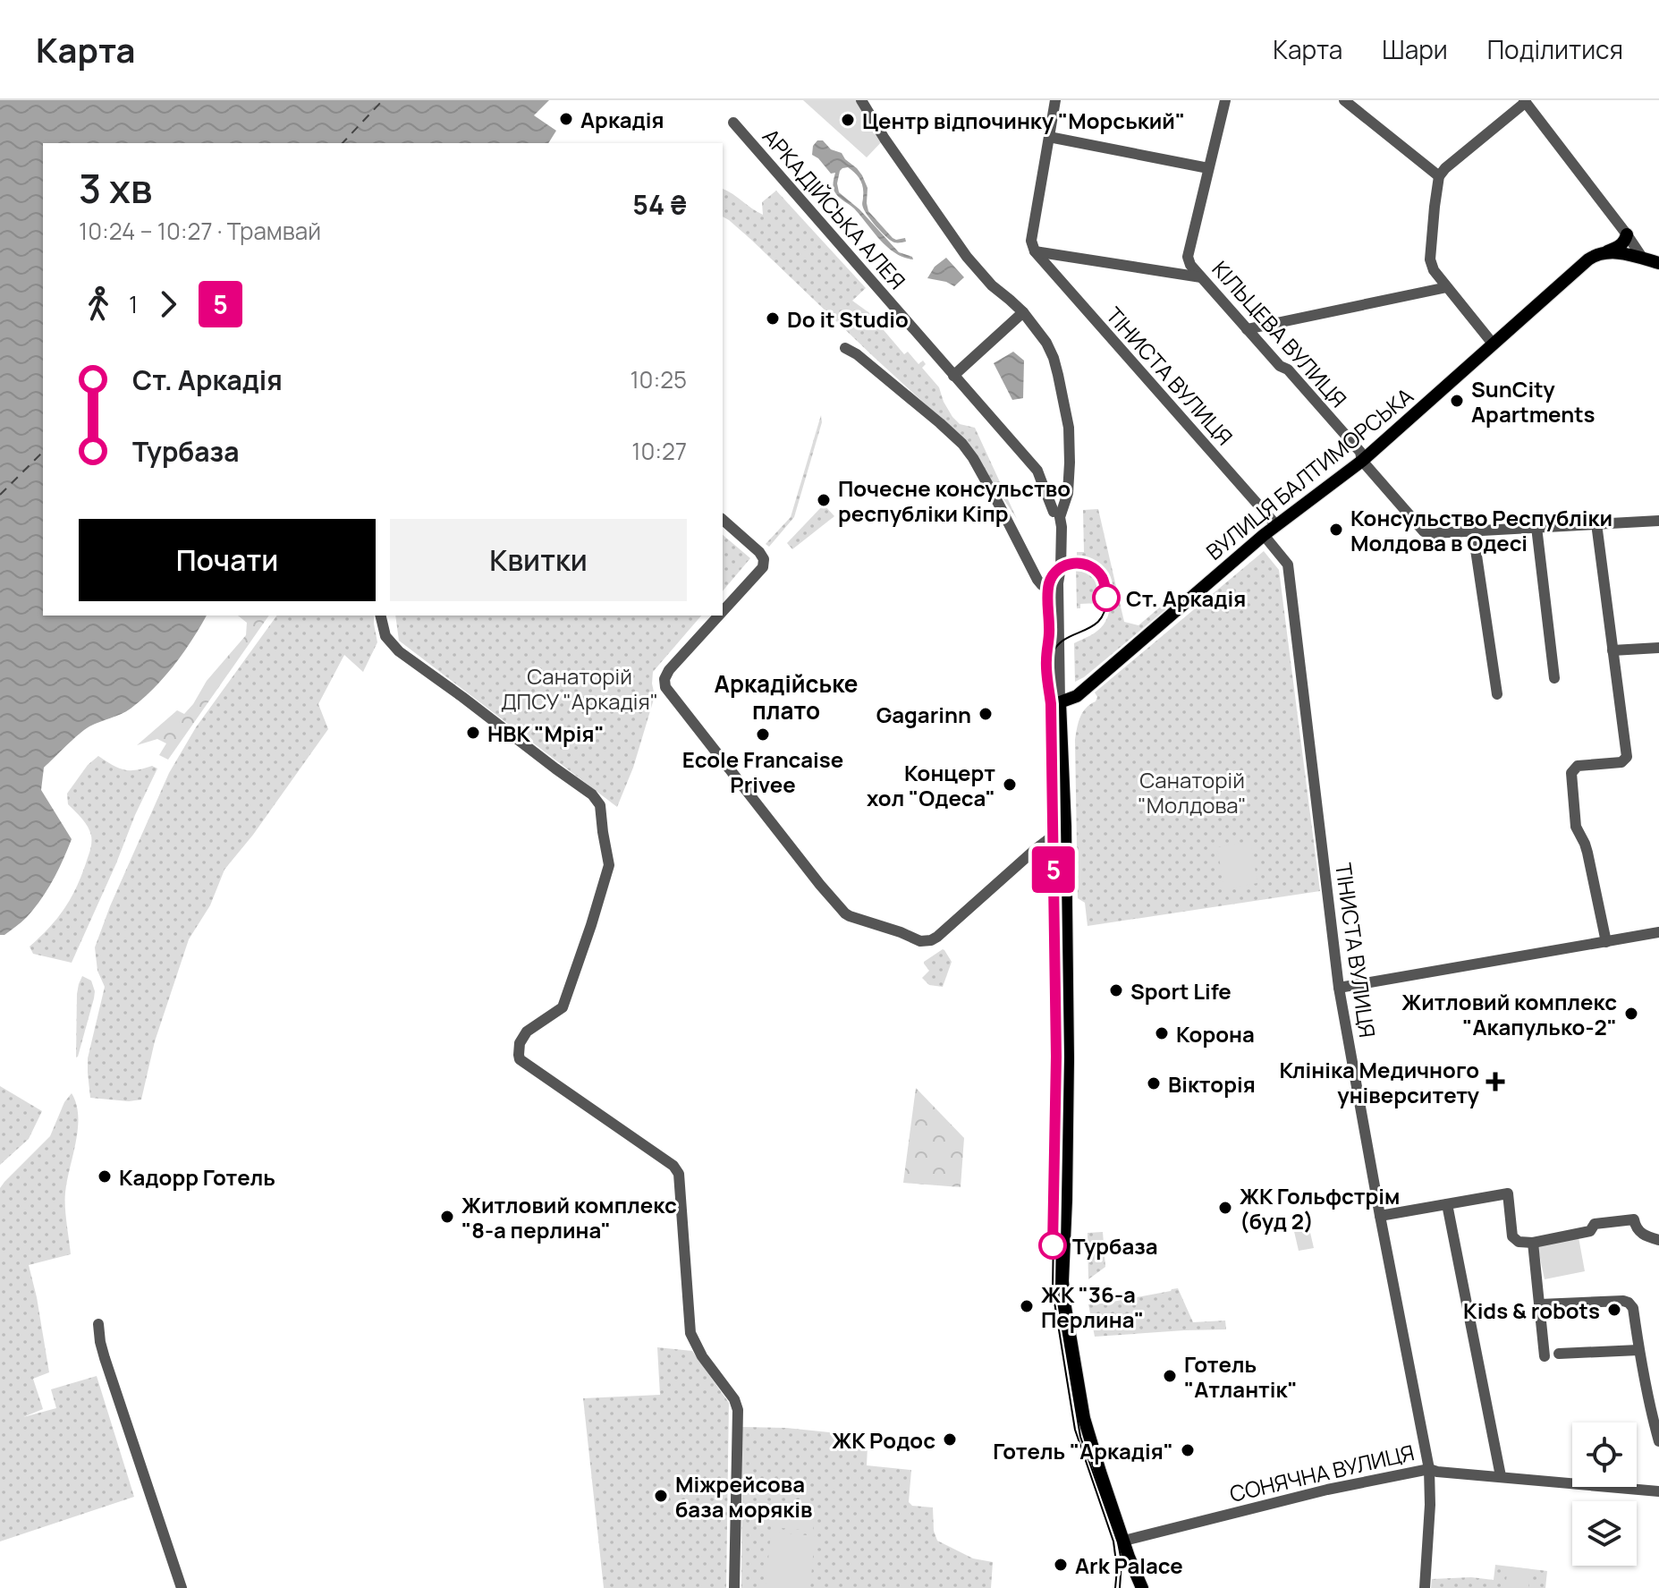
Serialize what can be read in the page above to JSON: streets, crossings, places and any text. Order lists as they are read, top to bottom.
{
  "streets": {
    "main road": ["ВУЛИЦЯ БАЛТИМОРСЬКА"],
    "street": [
      "АРКАДІЙСЬКА АЛЕЯ",
      "КІЛЬЦЕВА ВУЛИЦЯ",
      "ТІНИСТА ВУЛИЦЯ",
      "СОНЯЧНА ВУЛИЦЯ"
    ]
  },
  "crossings": [
    ["КІЛЬЦЕВА ВУЛИЦЯ", "ВУЛИЦЯ БАЛТИМОРСЬКА"],
    ["ТІНИСТА ВУЛИЦЯ", "ВУЛИЦЯ БАЛТИМОРСЬКА"],
    ["ТІНИСТА ВУЛИЦЯ", "СОНЯЧНА ВУЛИЦЯ"]
  ],
  "districts": ["Аркадійське плато"],
  "parks": ["Санаторій ДПСУ \"Аркадія\"", "Санаторій \"Молдова\""],
  "places": {
    "other": [
      "Аркадія",
      "Центр відпочинку \"Морський\"",
      "Do it Studio",
      "SunCity Apartments",
      "Почесне консульство республіки Кіпр",
      "Консульство Республіки Молдова в Одесі",
      "Ст. Аркадія",
      "Gagarinn",
      "НВК \"Мрія\"",
      "Ecole Francaise Privee",
      "Концерт хол \"Одеса\"",
      "Sport Life",
      "Житловий комплекс \"Акапулько-2\"",
      "Корона",
      "Вікторія",
      "Кадорр Готель",
      "ЖК Гольфстрім (буд 2)",
      "Житловий комплекс \"8-а перлина\"",
      "Турбаза",
      "ЖК \"36-а Перлина\"",
      "Kids & robots",
      "Готель \"Атлантік\"",
      "ЖК Родос",
      "Готель \"Аркадія\"",
      "Міжрейсова база моряків",
      "Ark Palace"
    ],
    "health": ["Клініка Медичного університету"]
  },
  "lines": ["tram line 5"],
  "page": {
    "header": "Карта",
    "nav": ["Карта", "Шари", "Поділитися"],
    "on_map": "5",
    "heading": ["3 хв", "10:24 – 10:27 · Трамвай", "54 ₴"],
    "legs": ["1", "5"],
    "list": [
      {
        "name": "Ст. Аркадія",
        "value": "10:25"
      },
      {
        "name": "Турбаза",
        "value": "10:27"
      }
    ],
    "buttons": ["Почати", "Квитки"]
  }
}
